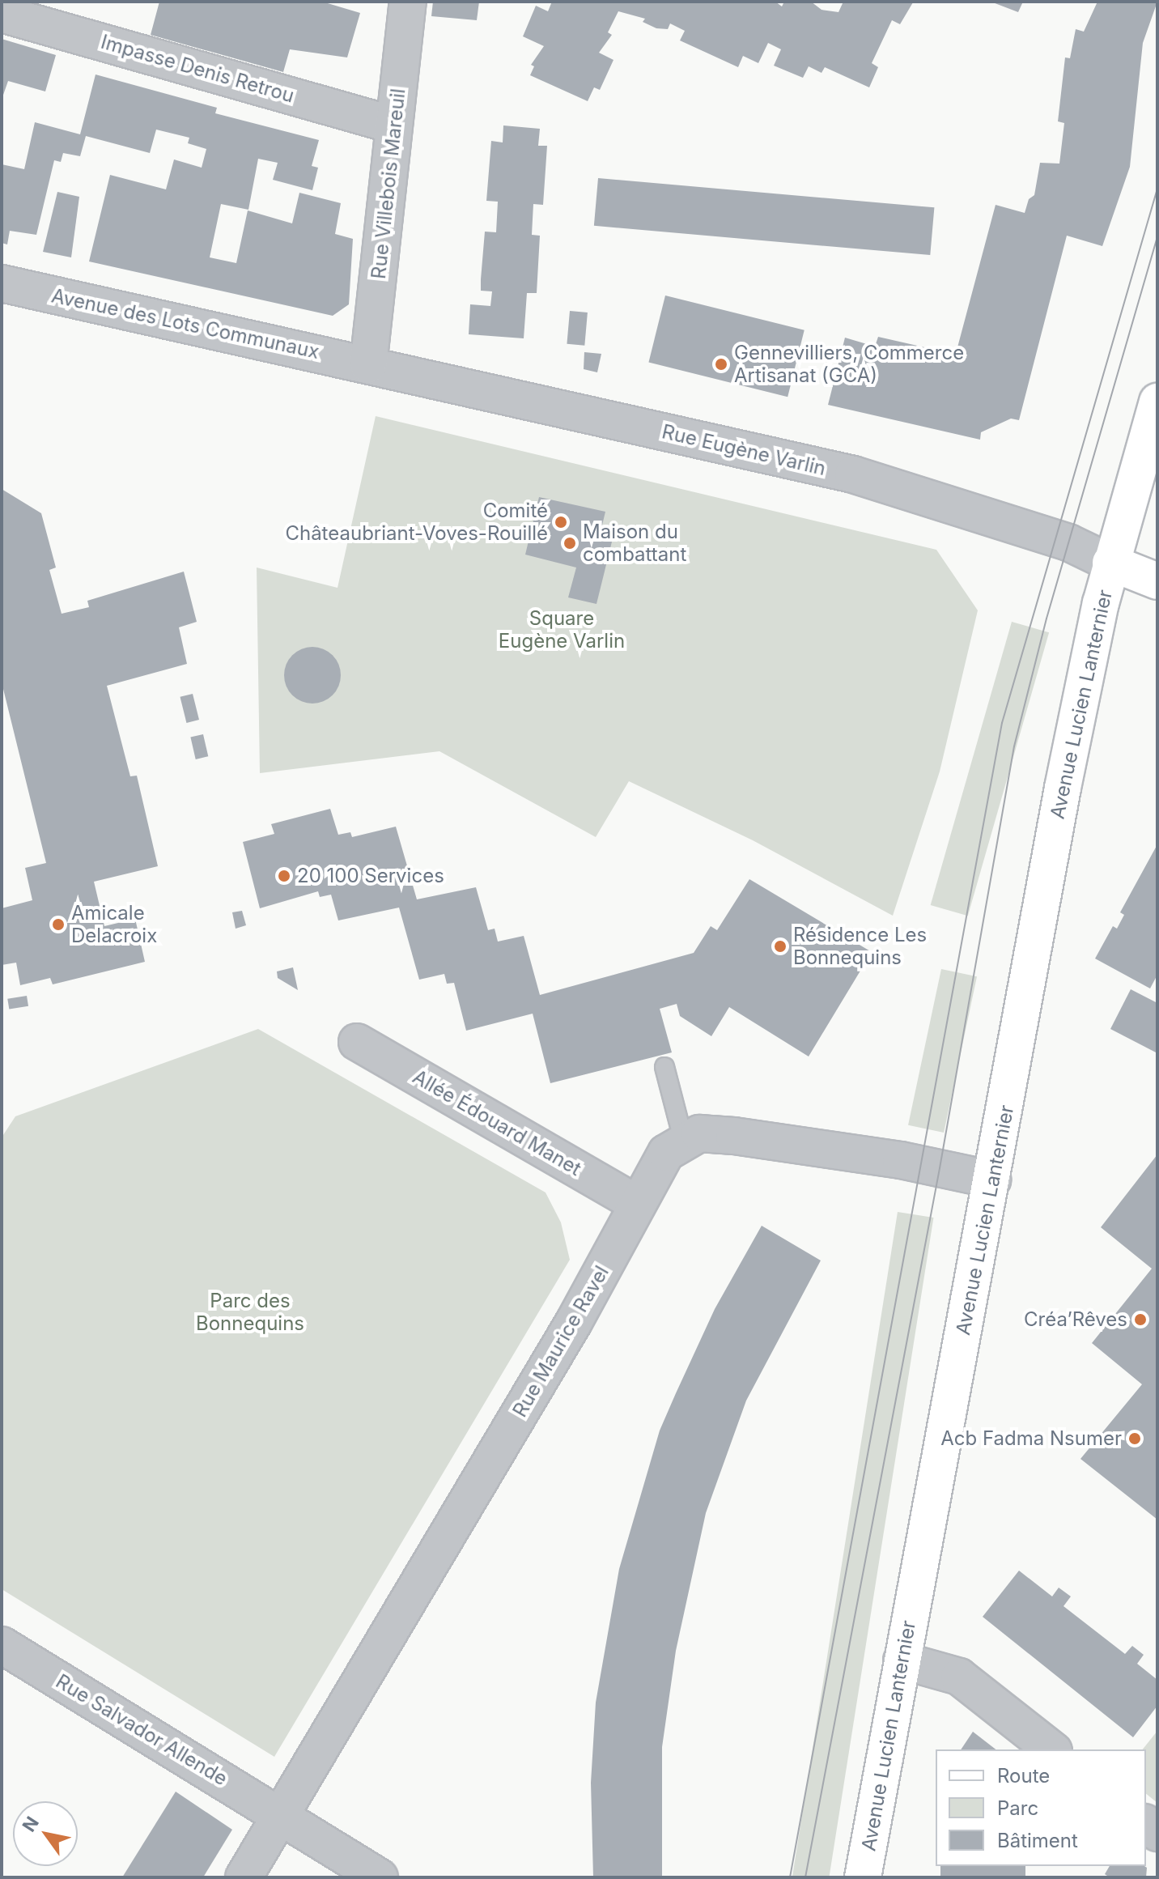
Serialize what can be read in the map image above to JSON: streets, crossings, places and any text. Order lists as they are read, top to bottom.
{
  "streets": {
    "main road": ["Avenue Lucien Lanternier"],
    "street": [
      "Impasse Denis Retrou",
      "Rue Villebois Mareuil",
      "Avenue des Lots Communaux",
      "Rue Eugène Varlin",
      "Allée Édouard Manet",
      "Rue Maurice Ravel",
      "Rue Salvador Allende"
    ]
  },
  "crossings": [
    ["Impasse Denis Retrou", "Rue Villebois Mareuil"],
    ["Rue Villebois Mareuil", "Avenue des Lots Communaux"],
    ["Rue Villebois Mareuil", "Rue Eugène Varlin"],
    ["Avenue des Lots Communaux", "Rue Eugène Varlin"],
    ["Rue Eugène Varlin", "Avenue Lucien Lanternier"],
    ["Allée Édouard Manet", "Rue Maurice Ravel"],
    ["Rue Maurice Ravel", "Rue Salvador Allende"]
  ],
  "parks": ["Square Eugène Varlin", "Parc des Bonnequins"],
  "places": [
    "Gennevilliers, Commerce Artisanat (GCA)",
    "Comité Châteaubriant-Voves-Rouillé",
    "Maison du combattant",
    "20 100 Services",
    "Amicale Delacroix",
    "Résidence Les Bonnequins",
    "Créa’Rêves",
    "Acb Fadma Nsumer"
  ],
  "legend": ["Route", "Parc", "Bâtiment"],
  "north": "top left"
}
